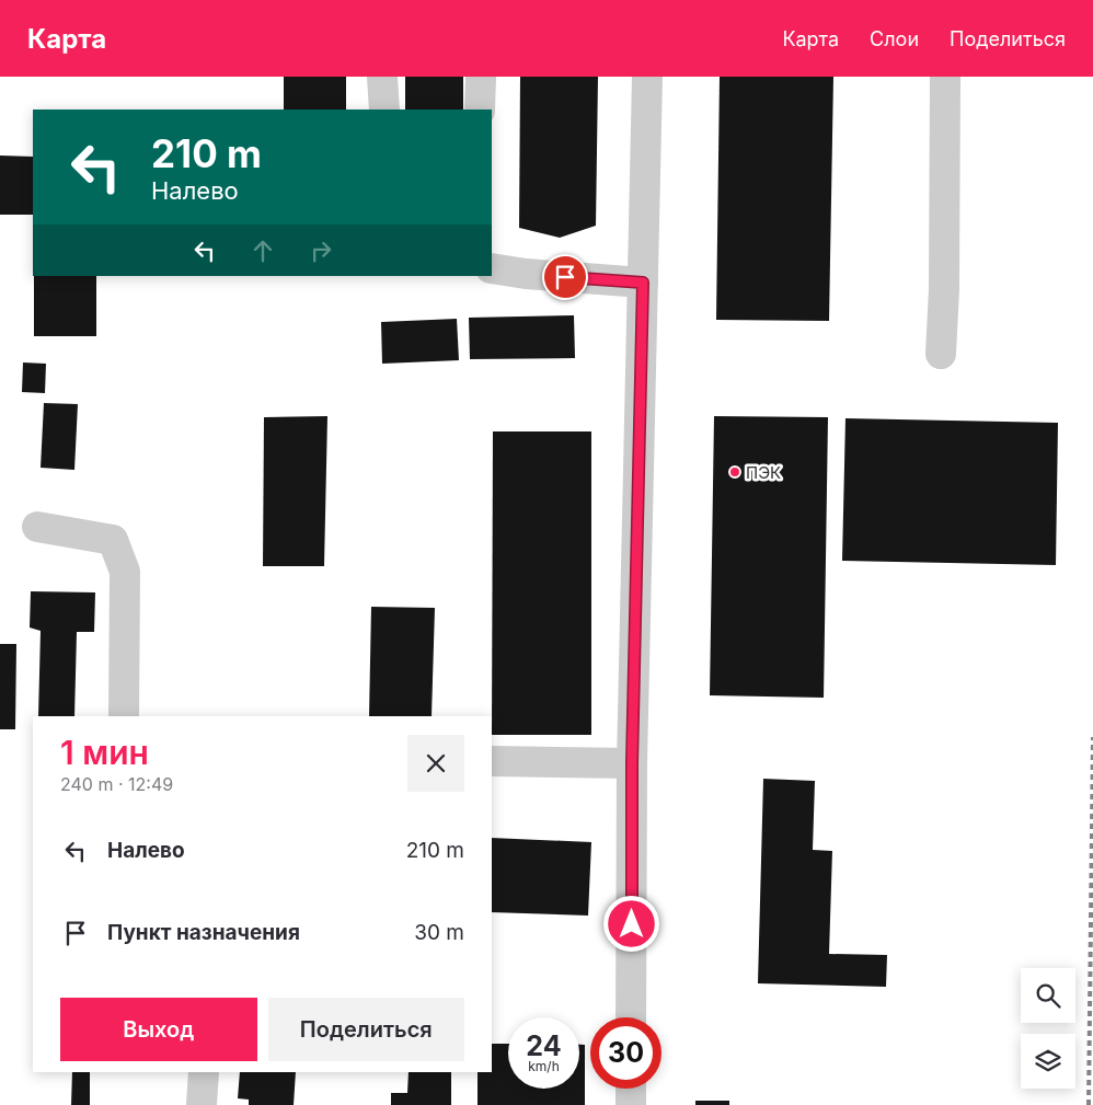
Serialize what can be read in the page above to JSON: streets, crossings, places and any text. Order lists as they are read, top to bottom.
{
  "places": ["ПЭК"],
  "page": {
    "header": "Карта",
    "nav": ["Карта", "Слои", "Поделиться"],
    "turn": ["210 m", "Налево"],
    "heading": ["1 мин", "240 m · 12:49"],
    "list": [
      {
        "name": "Налево",
        "value": "210 m"
      },
      {
        "name": "Пункт назначения",
        "value": "30 m"
      }
    ],
    "buttons": ["Выход", "Поделиться"],
    "speed": "24 km/h",
    "limit": "30"
  }
}
